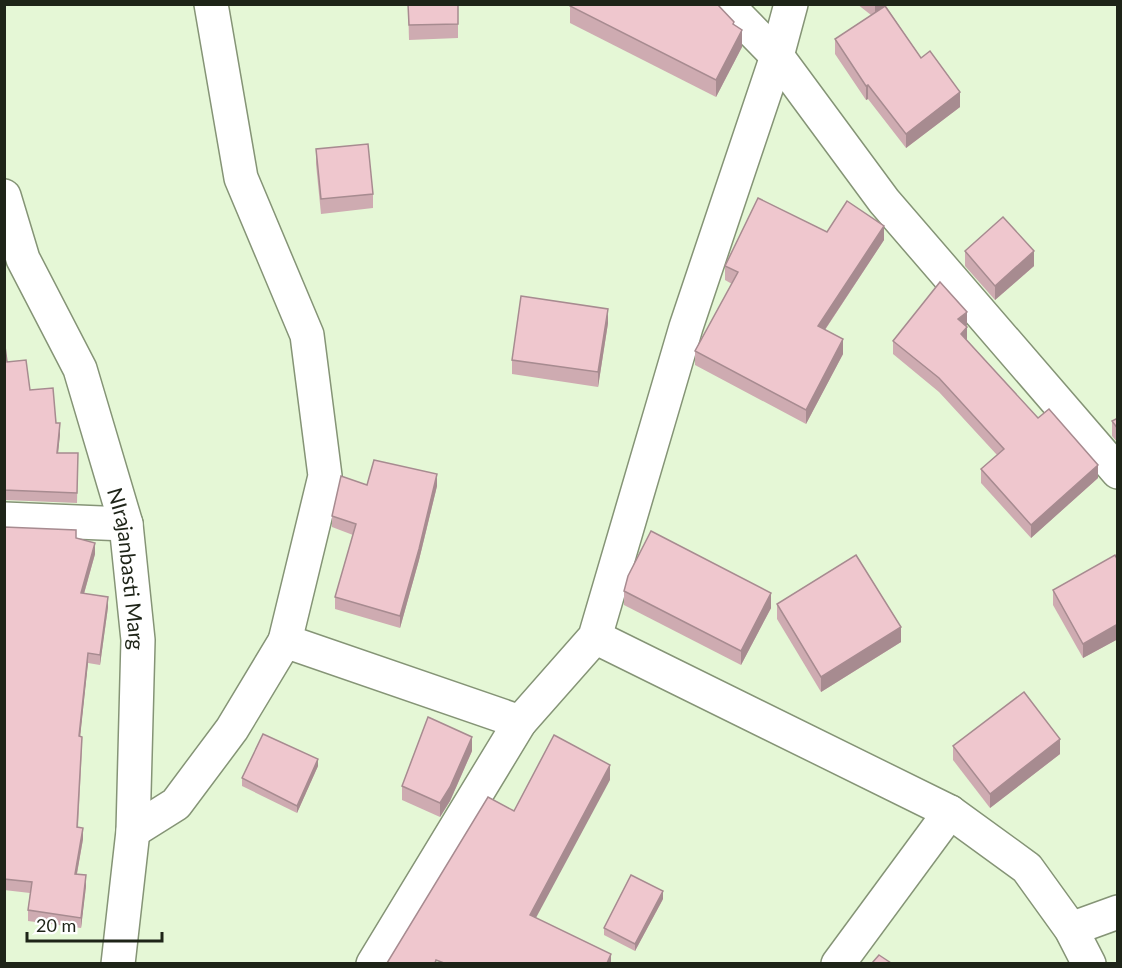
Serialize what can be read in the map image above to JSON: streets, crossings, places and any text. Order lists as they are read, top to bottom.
{
  "streets": {
    "street": ["NIrajanbasti Marg"]
  },
  "scale_bar": "20 m"
}
